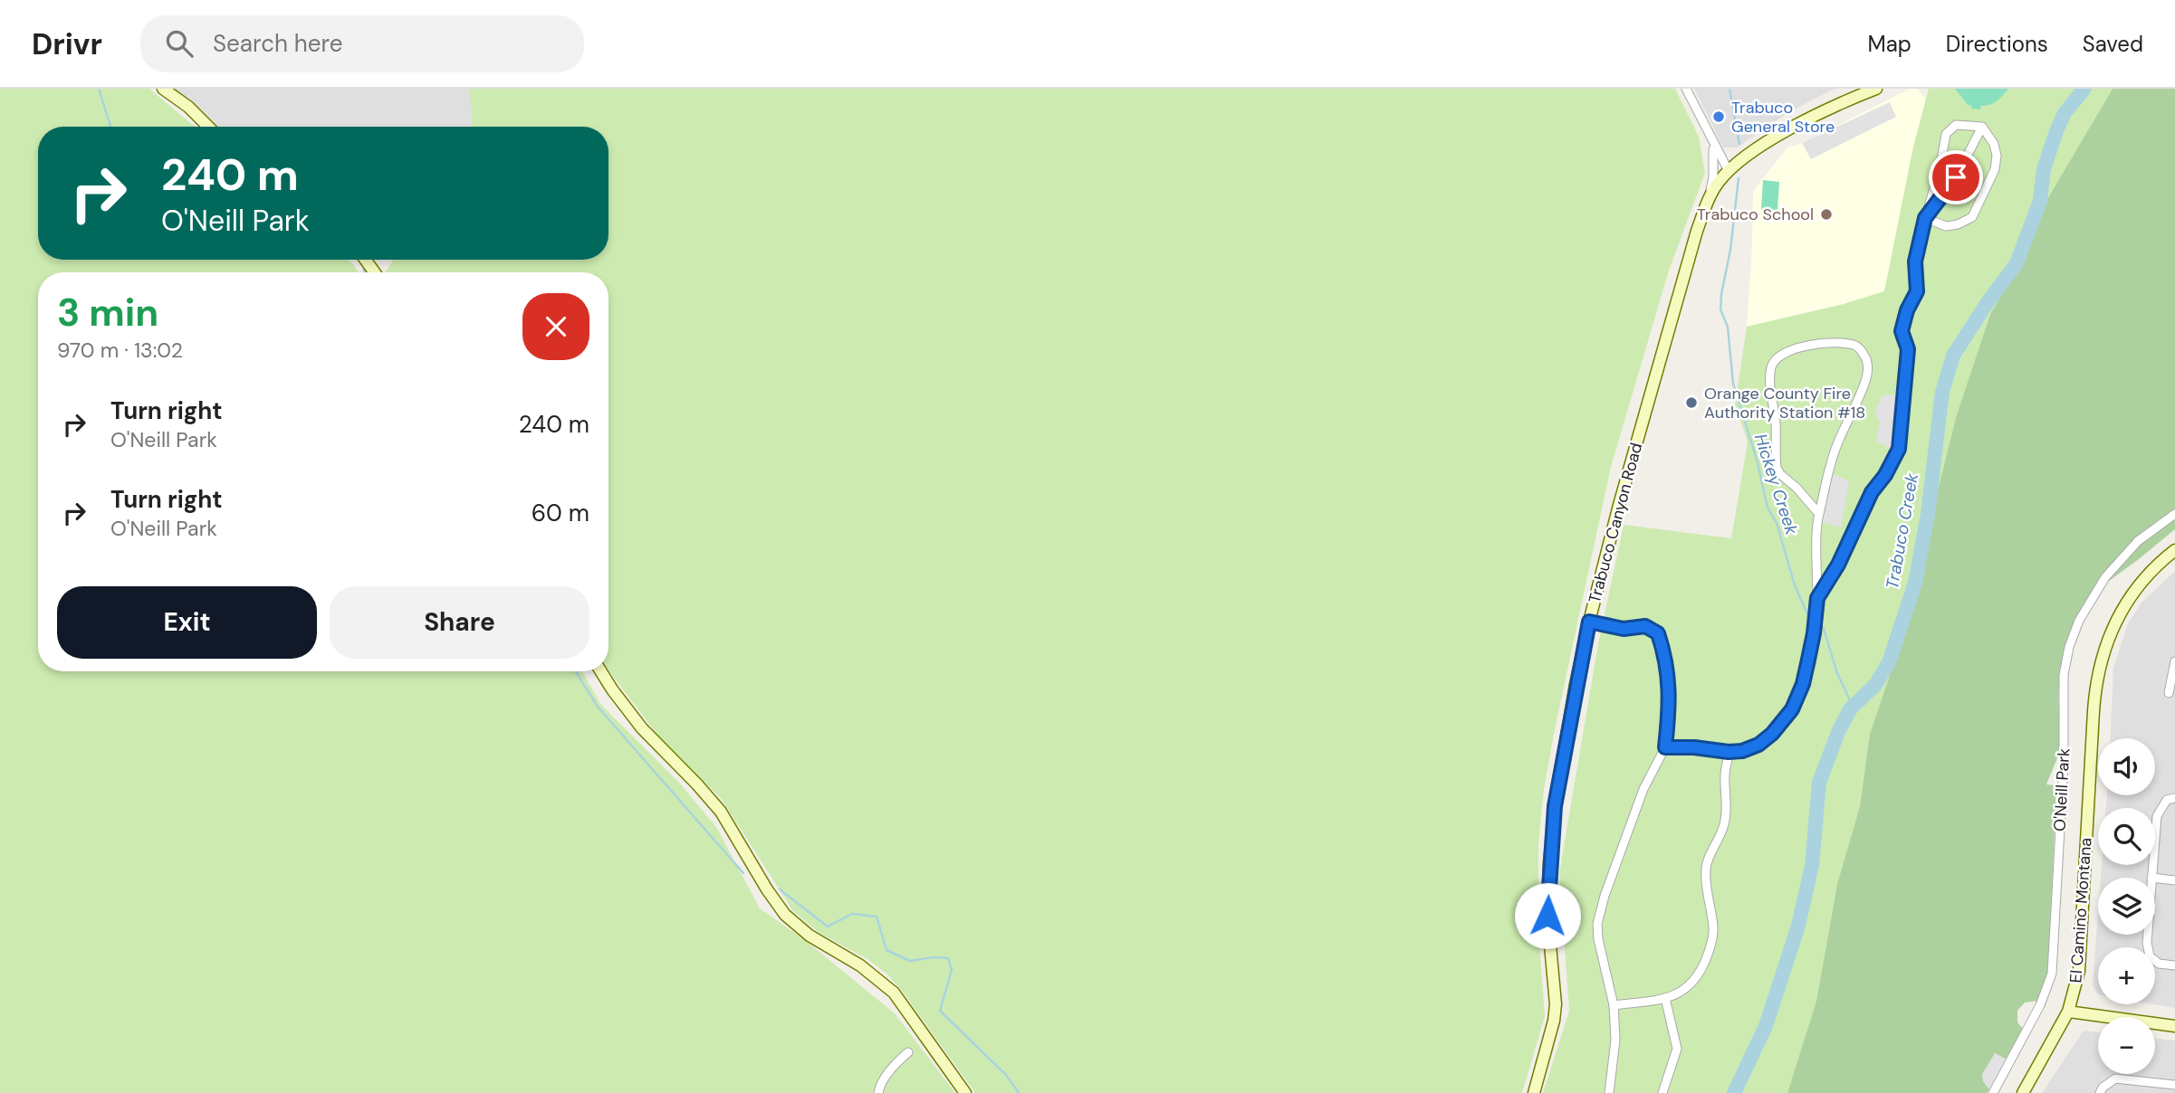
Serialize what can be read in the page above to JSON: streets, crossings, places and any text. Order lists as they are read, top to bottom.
{
  "streets": {
    "main road": ["Trabuco Canyon Road", "El Camino Montana"],
    "street": ["O'Neill Park"]
  },
  "water": ["Hickey Creek", "Trabuco Creek"],
  "places": ["Trabuco General Store", "Trabuco School", "Orange County Fire Authority Station #18"],
  "page": {
    "header": "Drivr",
    "search": "Search here",
    "nav": ["Map", "Directions", "Saved"],
    "turn": ["240 m", "O'Neill Park"],
    "heading": ["3 min", "970 m · 13:02"],
    "list": [
      {
        "name": "Turn right",
        "note": "O'Neill Park",
        "value": "240 m"
      },
      {
        "name": "Turn right",
        "note": "O'Neill Park",
        "value": "60 m"
      }
    ],
    "buttons": ["Exit", "Share"],
    "map_buttons": ["+", "−"]
  }
}
